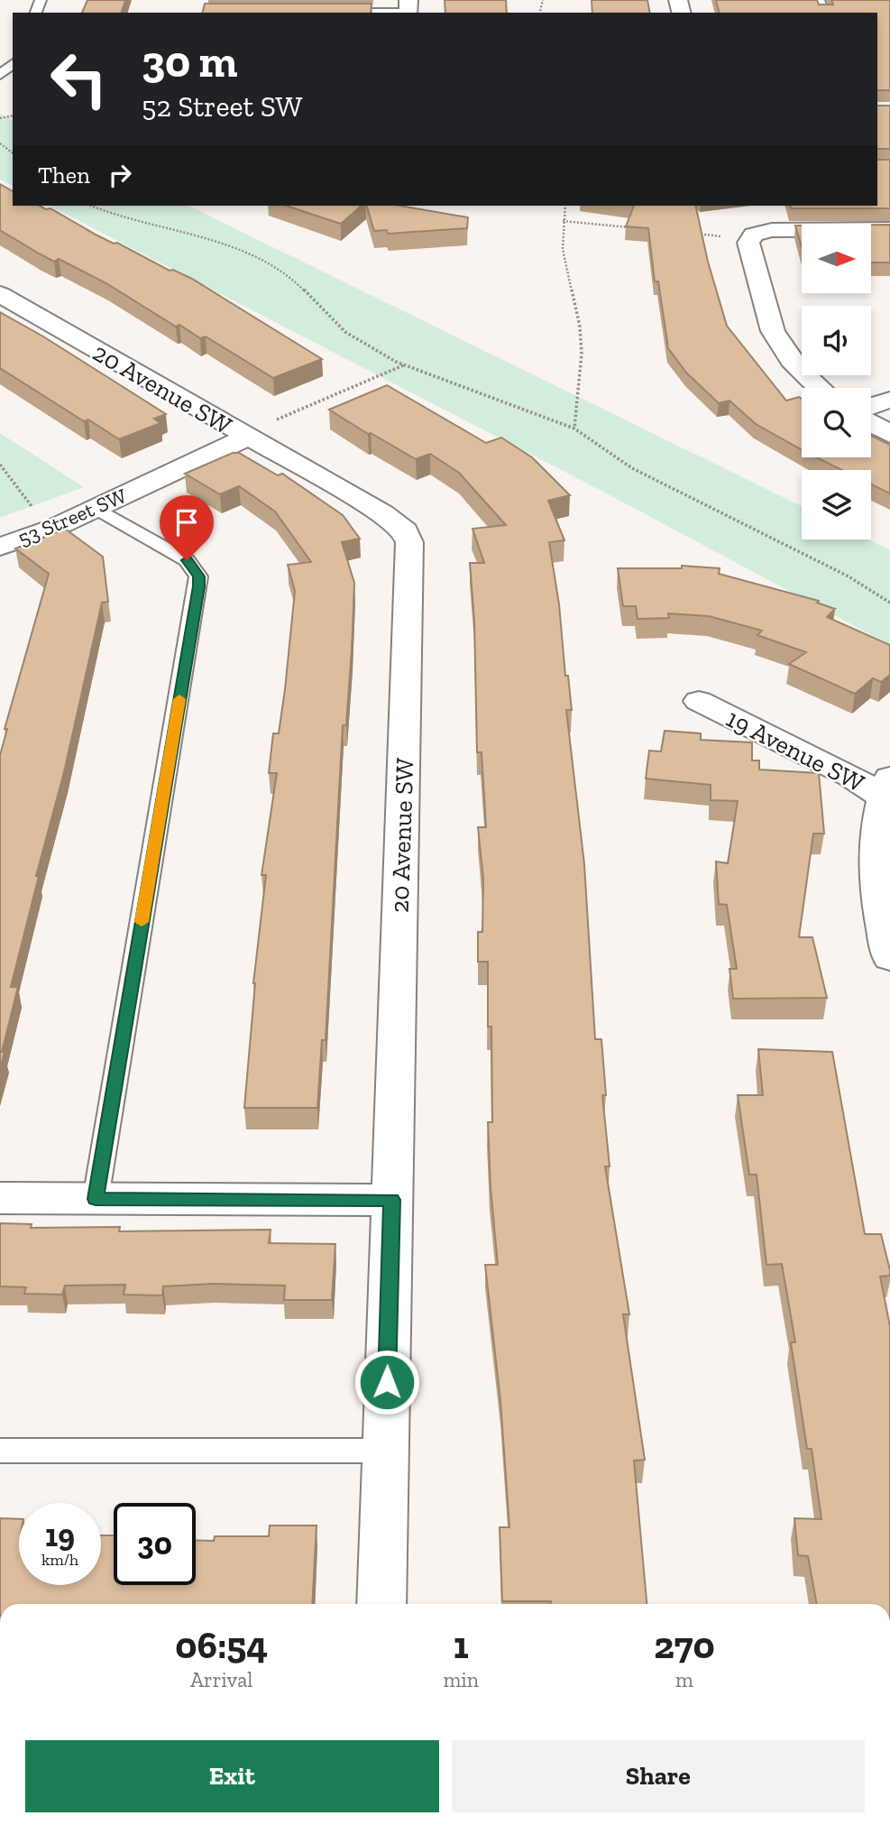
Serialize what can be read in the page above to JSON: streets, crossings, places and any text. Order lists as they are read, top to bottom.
{
  "streets": {
    "street": ["20 Avenue SW", "53 Street SW", "19 Avenue SW"]
  },
  "crossings": [
    ["20 Avenue SW", "53 Street SW"]
  ],
  "north": "right",
  "page": {
    "turn": ["30 m", "52 Street SW"],
    "then": "Then",
    "speed": "19 km/h",
    "limit": "30",
    "eta": [
      "06:54",
      "Arrival",
      "1",
      "min",
      "270",
      "m"
    ],
    "buttons": ["Exit", "Share"]
  }
}
